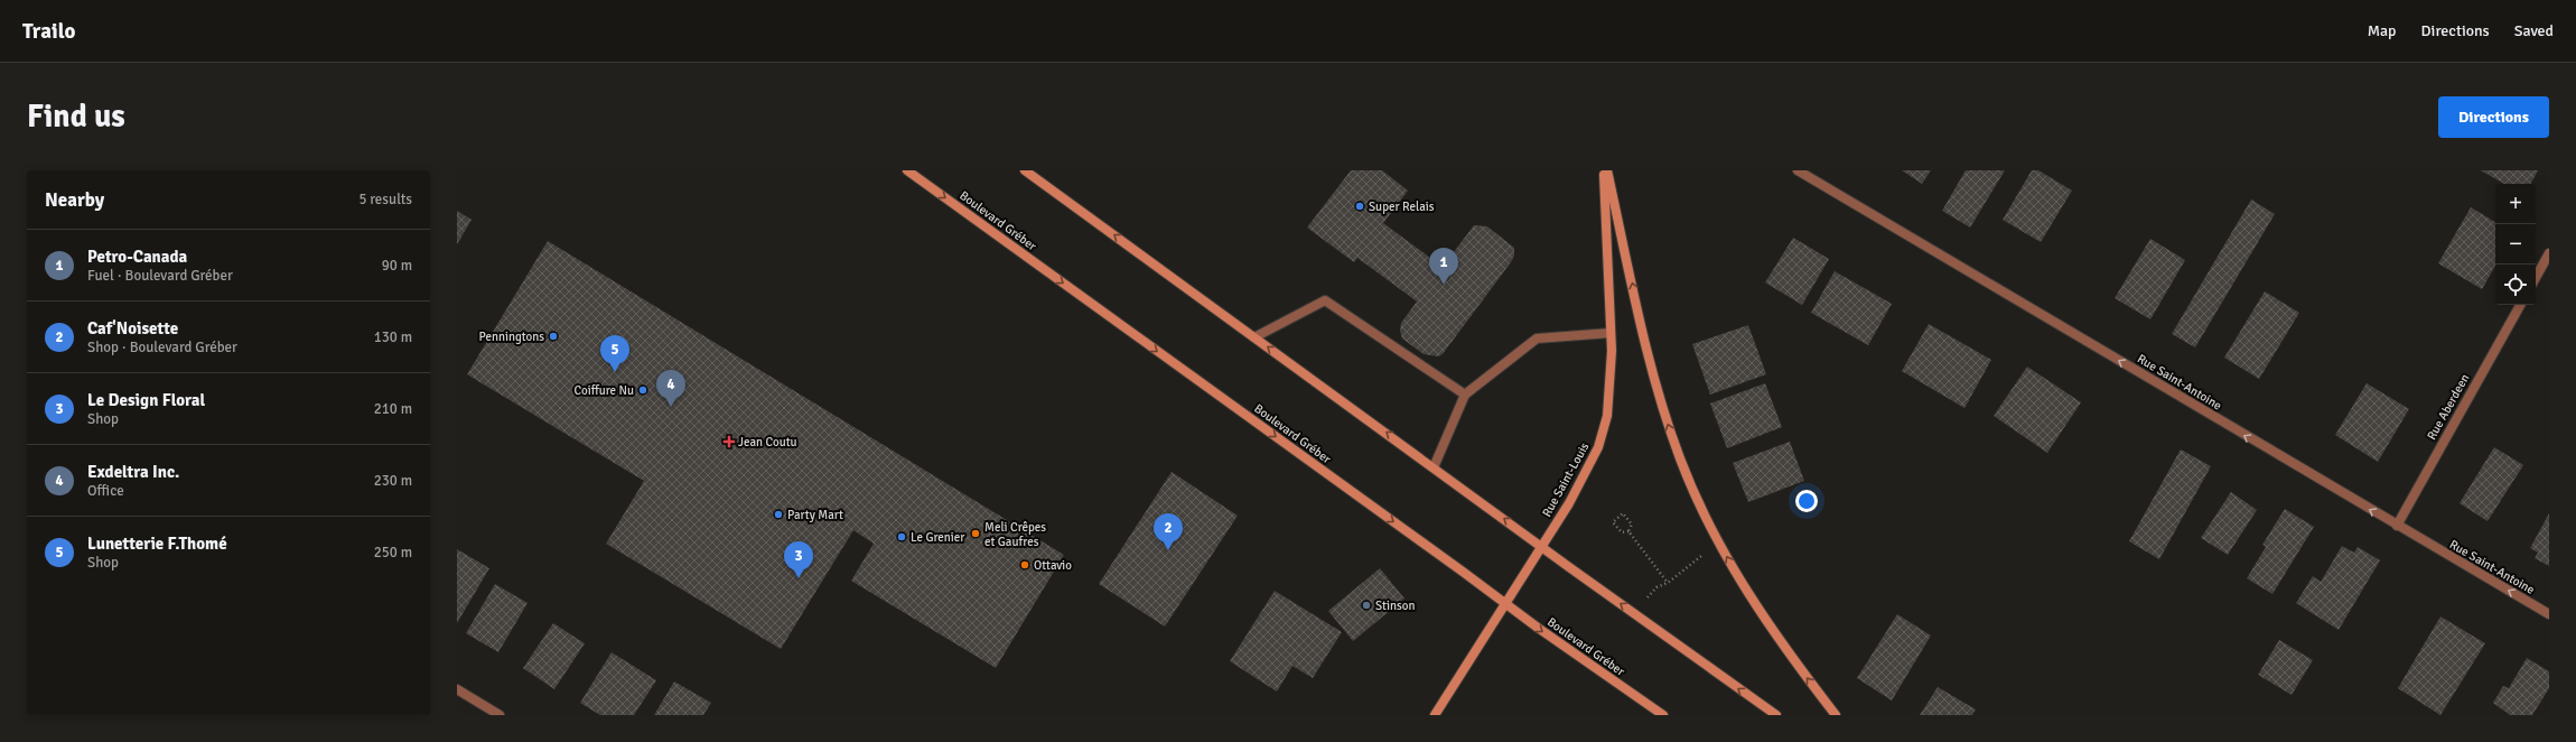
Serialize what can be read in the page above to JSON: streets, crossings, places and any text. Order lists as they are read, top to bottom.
{
  "streets": {
    "main road": ["Boulevard Gréber", "Rue Saint-Louis"],
    "street": ["Rue Saint-Antoine", "Rue Aberdeen"]
  },
  "crossings": [
    ["Boulevard Gréber", "Rue Saint-Louis"],
    ["Rue Saint-Antoine", "Rue Aberdeen"]
  ],
  "one_way": ["Rue Saint-Antoine"],
  "places": {
    "other": [
      "Super Relais",
      "Penningtons",
      "Coiffure Nu",
      "Party Mart",
      "Meli Crêpes et Gaufres",
      "Le Grenier",
      "Ottavio",
      "Stinson"
    ],
    "health": ["Jean Coutu"]
  },
  "page": {
    "header": "Trailo",
    "nav": ["Map", "Directions", "Saved"],
    "buttons": "Directions",
    "title": "Find us",
    "heading": ["Nearby", "5 results"],
    "map_buttons": ["+", "−"],
    "list": [
      {
        "mark": "1",
        "name": "Petro-Canada",
        "note": "Fuel · Boulevard Gréber",
        "value": "90 m"
      },
      {
        "mark": "2",
        "name": "Caf'Noisette",
        "note": "Shop · Boulevard Gréber",
        "value": "130 m"
      },
      {
        "mark": "3",
        "name": "Le Design Floral",
        "note": "Shop",
        "value": "210 m"
      },
      {
        "mark": "4",
        "name": "Exdeltra Inc.",
        "note": "Office",
        "value": "230 m"
      },
      {
        "mark": "5",
        "name": "Lunetterie F.Thomé",
        "note": "Shop",
        "value": "250 m"
      }
    ],
    "pins": [
      "1",
      "5",
      "4",
      "2",
      "3"
    ]
  }
}
